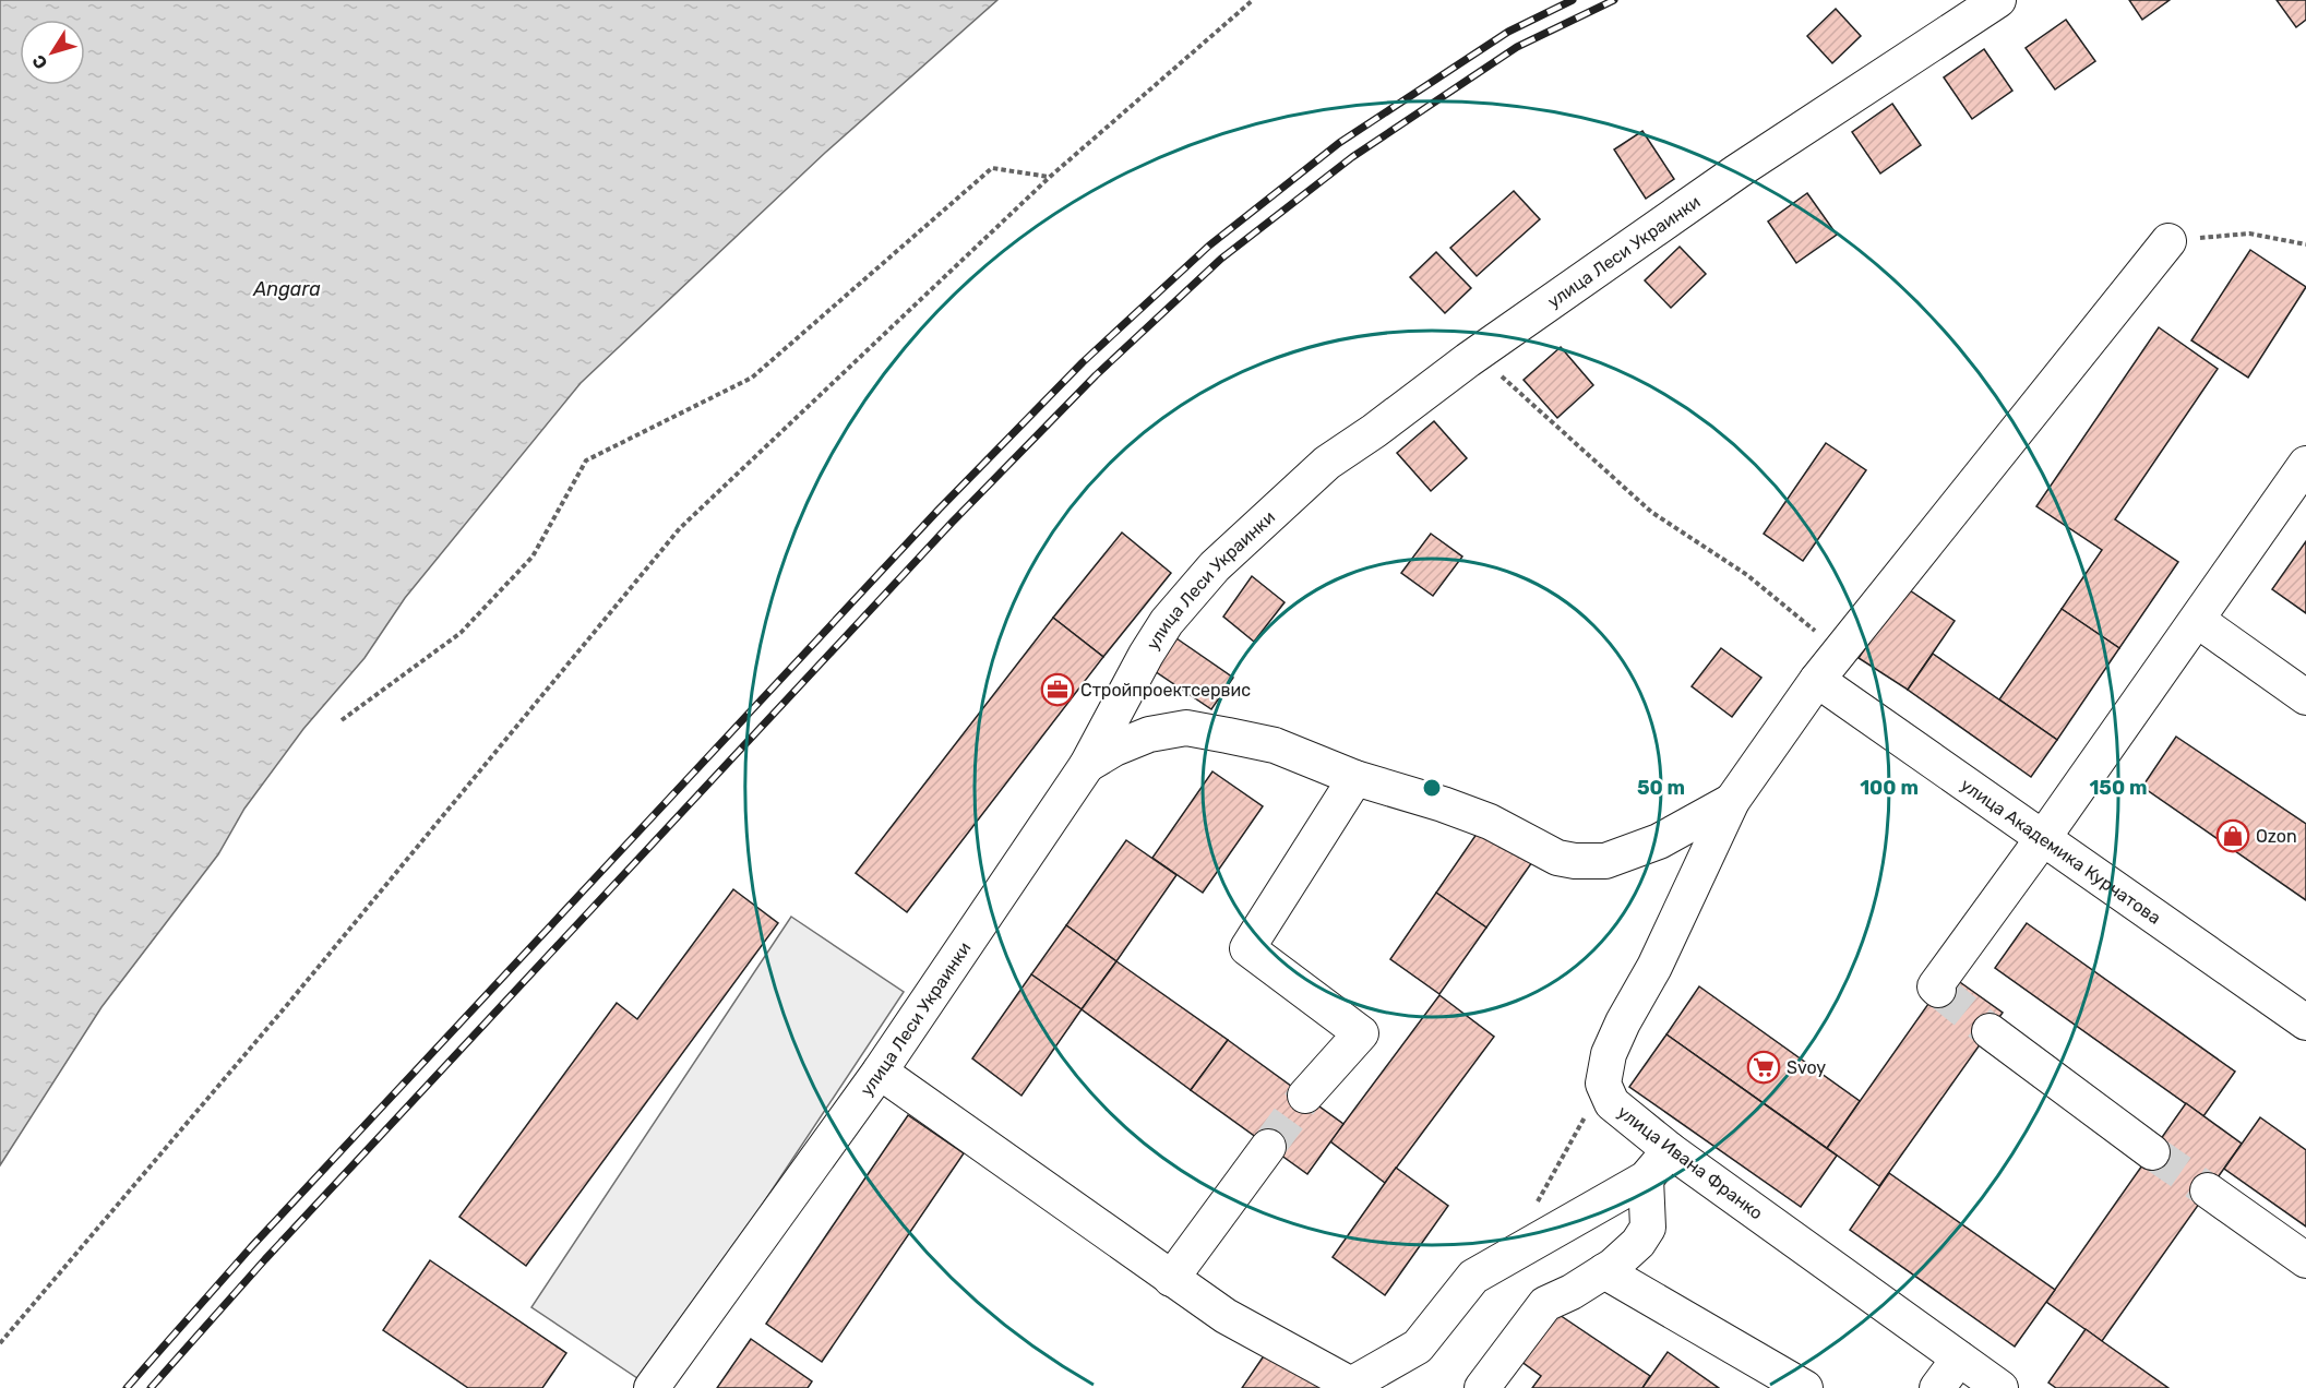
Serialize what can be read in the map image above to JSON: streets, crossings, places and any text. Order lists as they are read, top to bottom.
{
  "streets": {
    "street": ["улица Леси Украинки", "улица Академика Курчатова", "улица Ивана Франко"]
  },
  "water": ["Angara"],
  "places": {
    "office": ["Стройпроектсервис"],
    "shop": ["Ozon"],
    "supermarket": ["Svoy"]
  },
  "north": "bottom left",
  "rings": ["50 m", "100 m", "150 m"]
}
